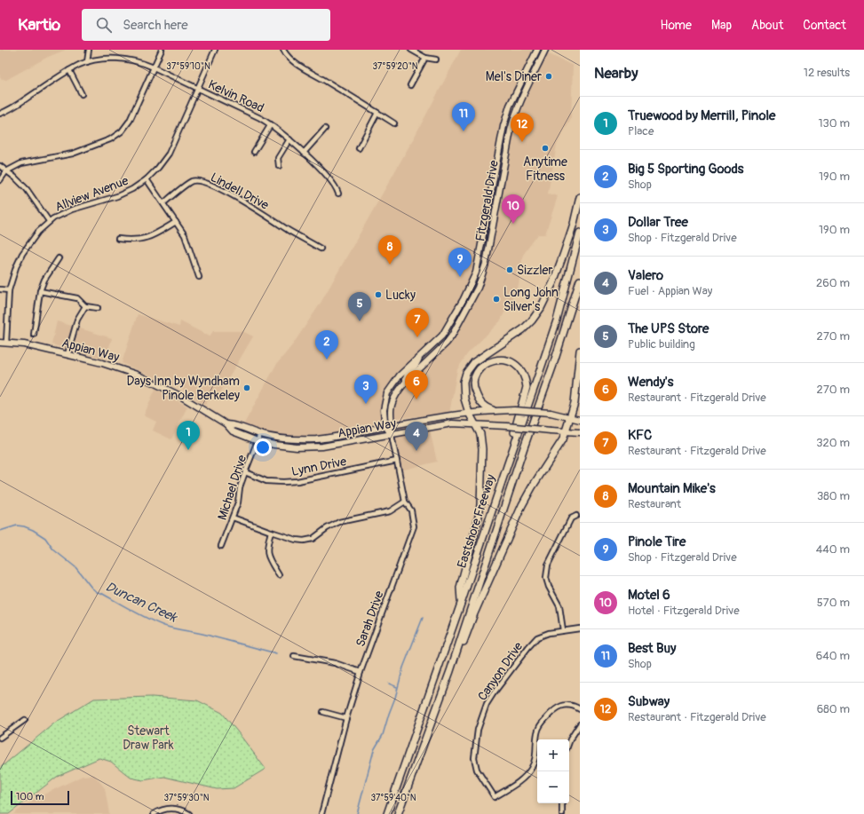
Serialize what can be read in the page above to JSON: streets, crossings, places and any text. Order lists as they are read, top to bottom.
{
  "streets": {
    "highway": ["Eastshore Freeway"],
    "main road": ["Fitzgerald Drive", "Appian Way"],
    "street": [
      "Kelvin Road",
      "Lindell Drive",
      "Allview Avenue",
      "Lynn Drive",
      "Michael Drive",
      "Sarah Drive",
      "Canyon Drive"
    ]
  },
  "crossings": [
    ["Kelvin Road", "Allview Avenue"],
    ["Allview Avenue", "Appian Way"],
    ["Fitzgerald Drive", "Appian Way"],
    ["Fitzgerald Drive", "Sarah Drive"],
    ["Appian Way", "Michael Drive"],
    ["Appian Way", "Sarah Drive"],
    ["Lynn Drive", "Michael Drive"],
    ["Lynn Drive", "Sarah Drive"]
  ],
  "water": ["Duncan Creek"],
  "parks": ["Stewart Draw Park"],
  "places": [
    "Mel's Diner",
    "Anytime Fitness",
    "Sizzler",
    "Lucky",
    "Long John Silver's",
    "Days Inn by Wyndham Pinole Berkeley"
  ],
  "scale_bar": "100 m",
  "page": {
    "header": "Kartio",
    "search": "Search here",
    "nav": [
      "Home",
      "Map",
      "About",
      "Contact"
    ],
    "heading": ["Nearby", "12 results"],
    "list": [
      {
        "mark": "1",
        "name": "Truewood by Merrill, Pinole",
        "note": "Place",
        "value": "130 m"
      },
      {
        "mark": "2",
        "name": "Big 5 Sporting Goods",
        "note": "Shop",
        "value": "190 m"
      },
      {
        "mark": "3",
        "name": "Dollar Tree",
        "note": "Shop · Fitzgerald Drive",
        "value": "190 m"
      },
      {
        "mark": "4",
        "name": "Valero",
        "note": "Fuel · Appian Way",
        "value": "260 m"
      },
      {
        "mark": "5",
        "name": "The UPS Store",
        "note": "Public building",
        "value": "270 m"
      },
      {
        "mark": "6",
        "name": "Wendy's",
        "note": "Restaurant · Fitzgerald Drive",
        "value": "270 m"
      },
      {
        "mark": "7",
        "name": "KFC",
        "note": "Restaurant · Fitzgerald Drive",
        "value": "320 m"
      },
      {
        "mark": "8",
        "name": "Mountain Mike's",
        "note": "Restaurant",
        "value": "380 m"
      },
      {
        "mark": "9",
        "name": "Pinole Tire",
        "note": "Shop · Fitzgerald Drive",
        "value": "440 m"
      },
      {
        "mark": "10",
        "name": "Motel 6",
        "note": "Hotel · Fitzgerald Drive",
        "value": "570 m"
      },
      {
        "mark": "11",
        "name": "Best Buy",
        "note": "Shop",
        "value": "640 m"
      },
      {
        "mark": "12",
        "name": "Subway",
        "note": "Restaurant · Fitzgerald Drive",
        "value": "680 m"
      }
    ],
    "pins": [
      "11",
      "12",
      "10",
      "8",
      "9",
      "5",
      "7",
      "2",
      "6",
      "3",
      "1",
      "4"
    ],
    "map_buttons": ["+", "−"],
    "scale": "100 m"
  },
  "coordinates": [
    "37°59'10\"N",
    "37°59'20\"N",
    "37°59'30\"N",
    "37°59'40\"N"
  ]
}
